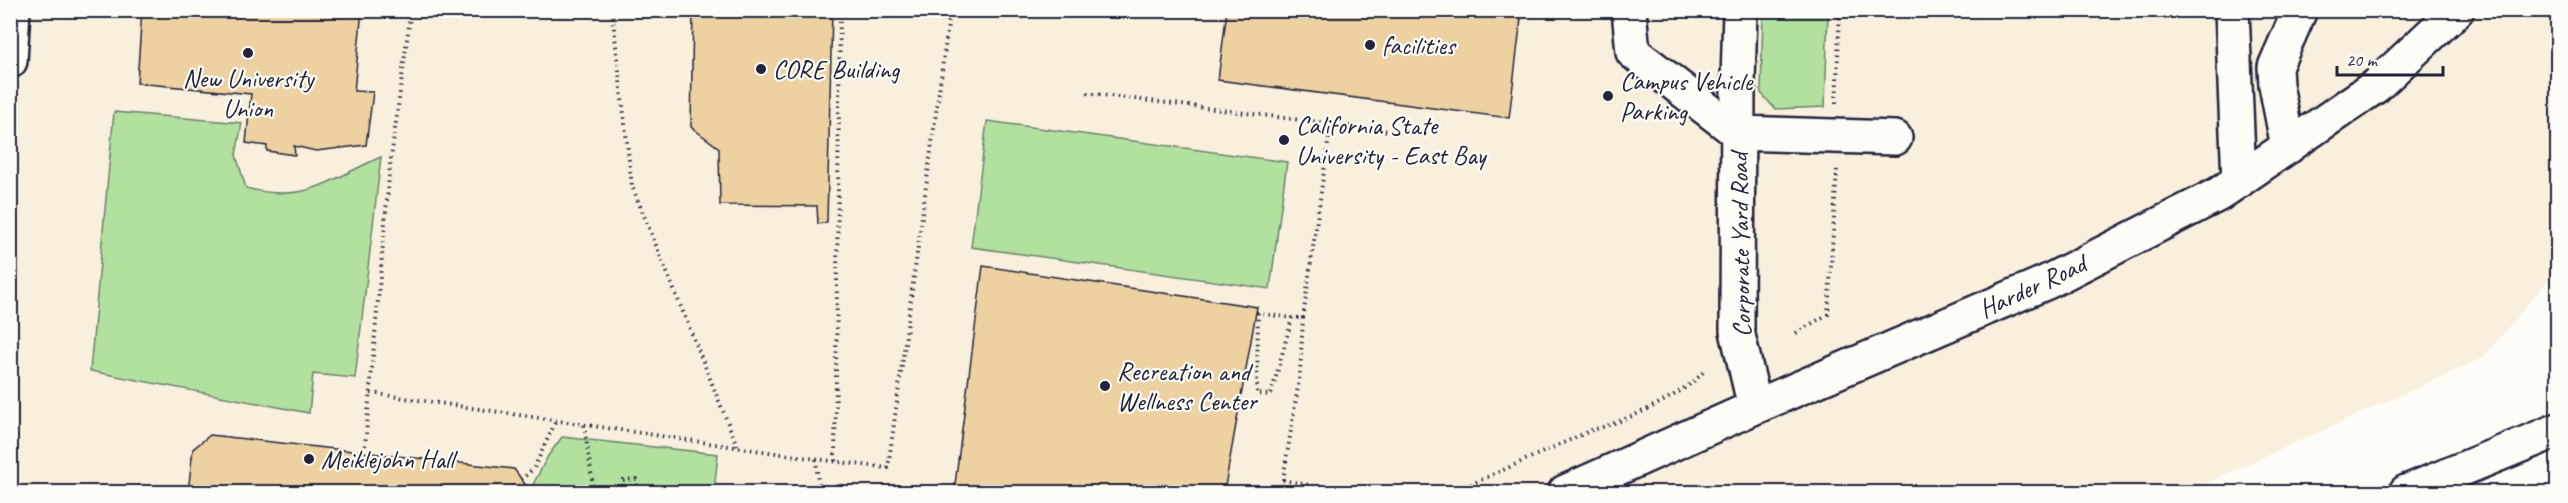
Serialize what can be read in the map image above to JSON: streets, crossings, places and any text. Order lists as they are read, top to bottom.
{
  "streets": {
    "street": ["Corporate Yard Road", "Harder Road"]
  },
  "crossings": [
    ["Corporate Yard Road", "Harder Road"]
  ],
  "places": [
    "facilities",
    "New University Union",
    "CORE Building",
    "Campus Vehicle Parking",
    "California State University - East Bay",
    "Recreation and Wellness Center",
    "Meiklejohn Hall"
  ],
  "scale_bar": "20 m"
}
